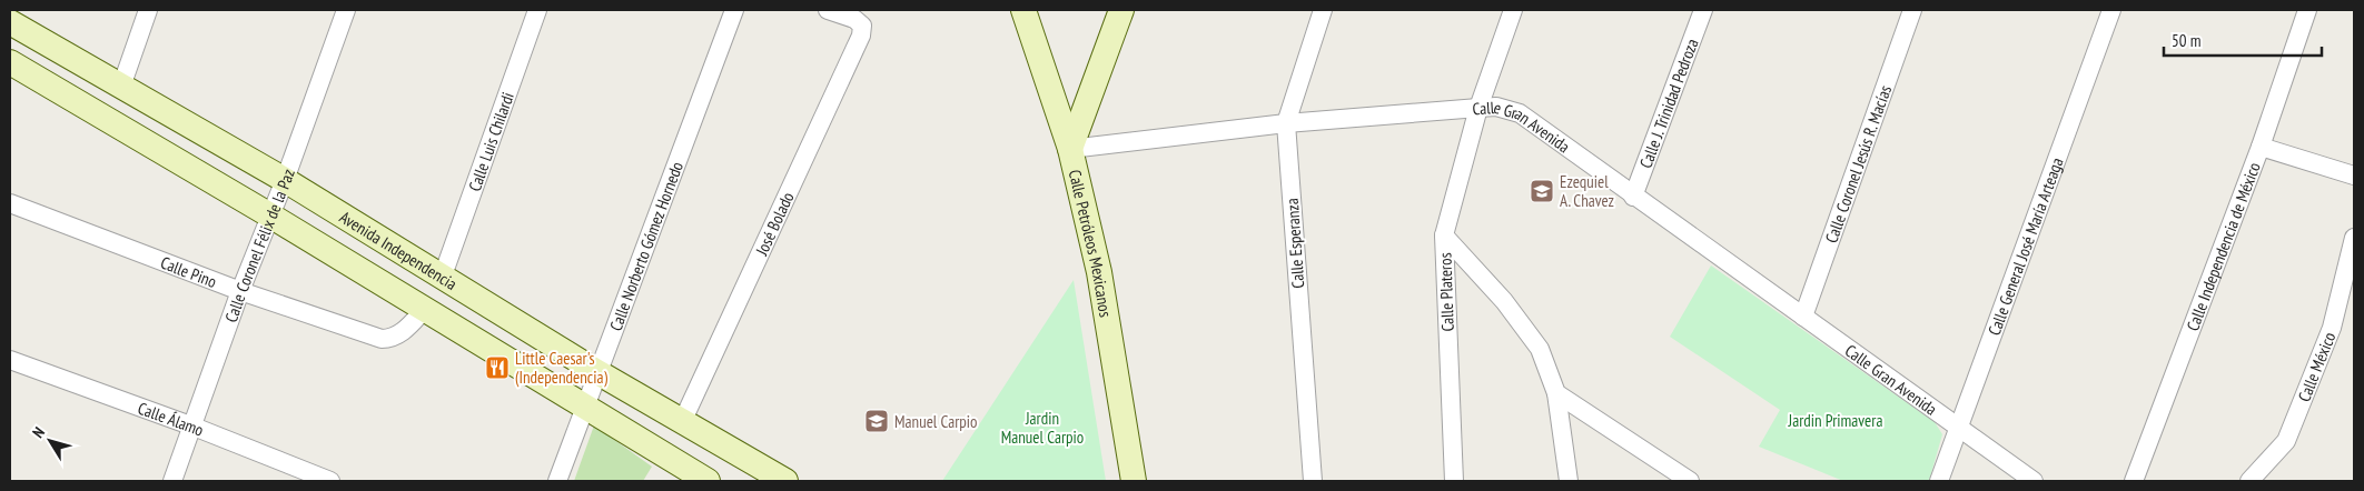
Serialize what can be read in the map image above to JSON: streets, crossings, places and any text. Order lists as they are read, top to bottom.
{
  "streets": {
    "main road": ["Calle Petróleos Mexicanos", "Avenida Independencia"],
    "street": [
      "Calle J. Trinidad Pedroza",
      "Calle Gran Avenida",
      "Calle Luis Chilardi",
      "Calle Coronel Jesús R. Macías",
      "José Bolado",
      "Calle Esperanza",
      "Calle Coronel Félix de la Paz",
      "Calle Norberto Gómez Hornedo",
      "Calle General José María Arteaga",
      "Calle Independencia de México",
      "Calle Pino",
      "Calle Plateros",
      "Calle México",
      "Calle Álamo"
    ]
  },
  "crossings": [
    ["Calle J. Trinidad Pedroza", "Calle Gran Avenida"],
    ["Calle Gran Avenida", "Calle Coronel Jesús R. Macías"],
    ["Calle Gran Avenida", "Calle Petróleos Mexicanos"],
    ["Calle Gran Avenida", "Calle Esperanza"],
    ["Calle Gran Avenida", "Calle General José María Arteaga"],
    ["Calle Gran Avenida", "Calle Plateros"],
    ["Calle Luis Chilardi", "Avenida Independencia"],
    ["José Bolado", "Avenida Independencia"],
    ["Calle Coronel Félix de la Paz", "Avenida Independencia"],
    ["Calle Coronel Félix de la Paz", "Calle Pino"],
    ["Calle Coronel Félix de la Paz", "Calle Álamo"],
    ["Calle Norberto Gómez Hornedo", "Avenida Independencia"]
  ],
  "parks": ["Jardin Manuel Carpio", "Jardin Primavera"],
  "places": {
    "school or university": ["Ezequiel A. Chavez", "Manuel Carpio"],
    "restaurant": ["Little Caesar's (Independencia)"]
  },
  "scale_bar": "50 m",
  "north": "top left"
}
